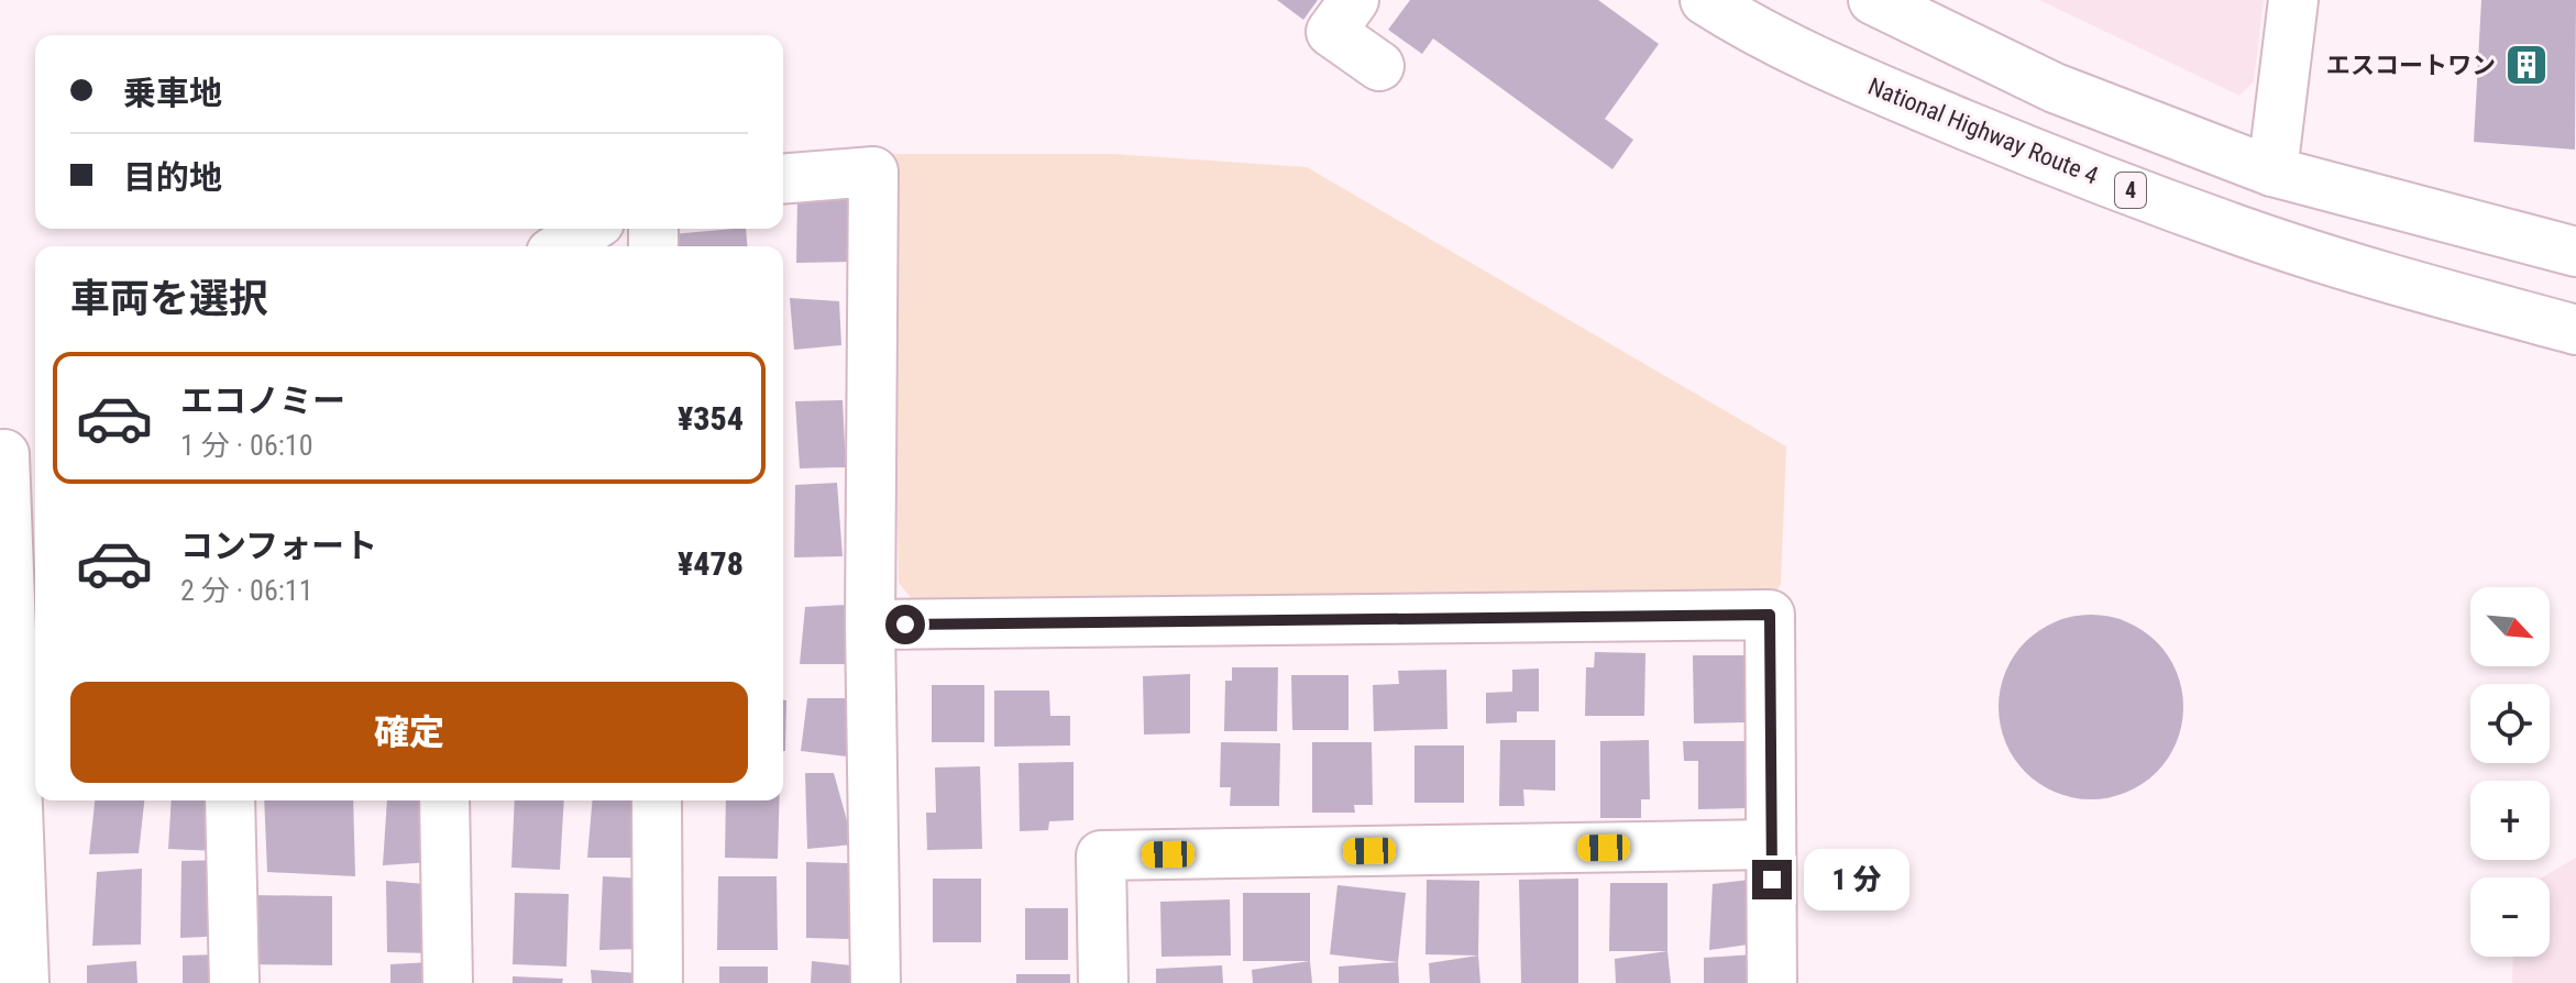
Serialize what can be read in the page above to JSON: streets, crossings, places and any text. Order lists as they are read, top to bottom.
{
  "streets": {
    "main road": ["National Highway Route 4", "4"]
  },
  "places": {
    "building": ["エスコートワン"]
  },
  "north": "bottom right",
  "page": {
    "banner": ["乗車地", "目的地"],
    "heading": "車両を選択",
    "list": [
      {
        "name": "エコノミー",
        "note": "1 分 · 06:10",
        "value": "¥354"
      },
      {
        "name": "コンフォート",
        "note": "2 分 · 06:11",
        "value": "¥478"
      }
    ],
    "map_buttons": ["+", "−"],
    "buttons": "確定",
    "bubble": "1 分"
  }
}
